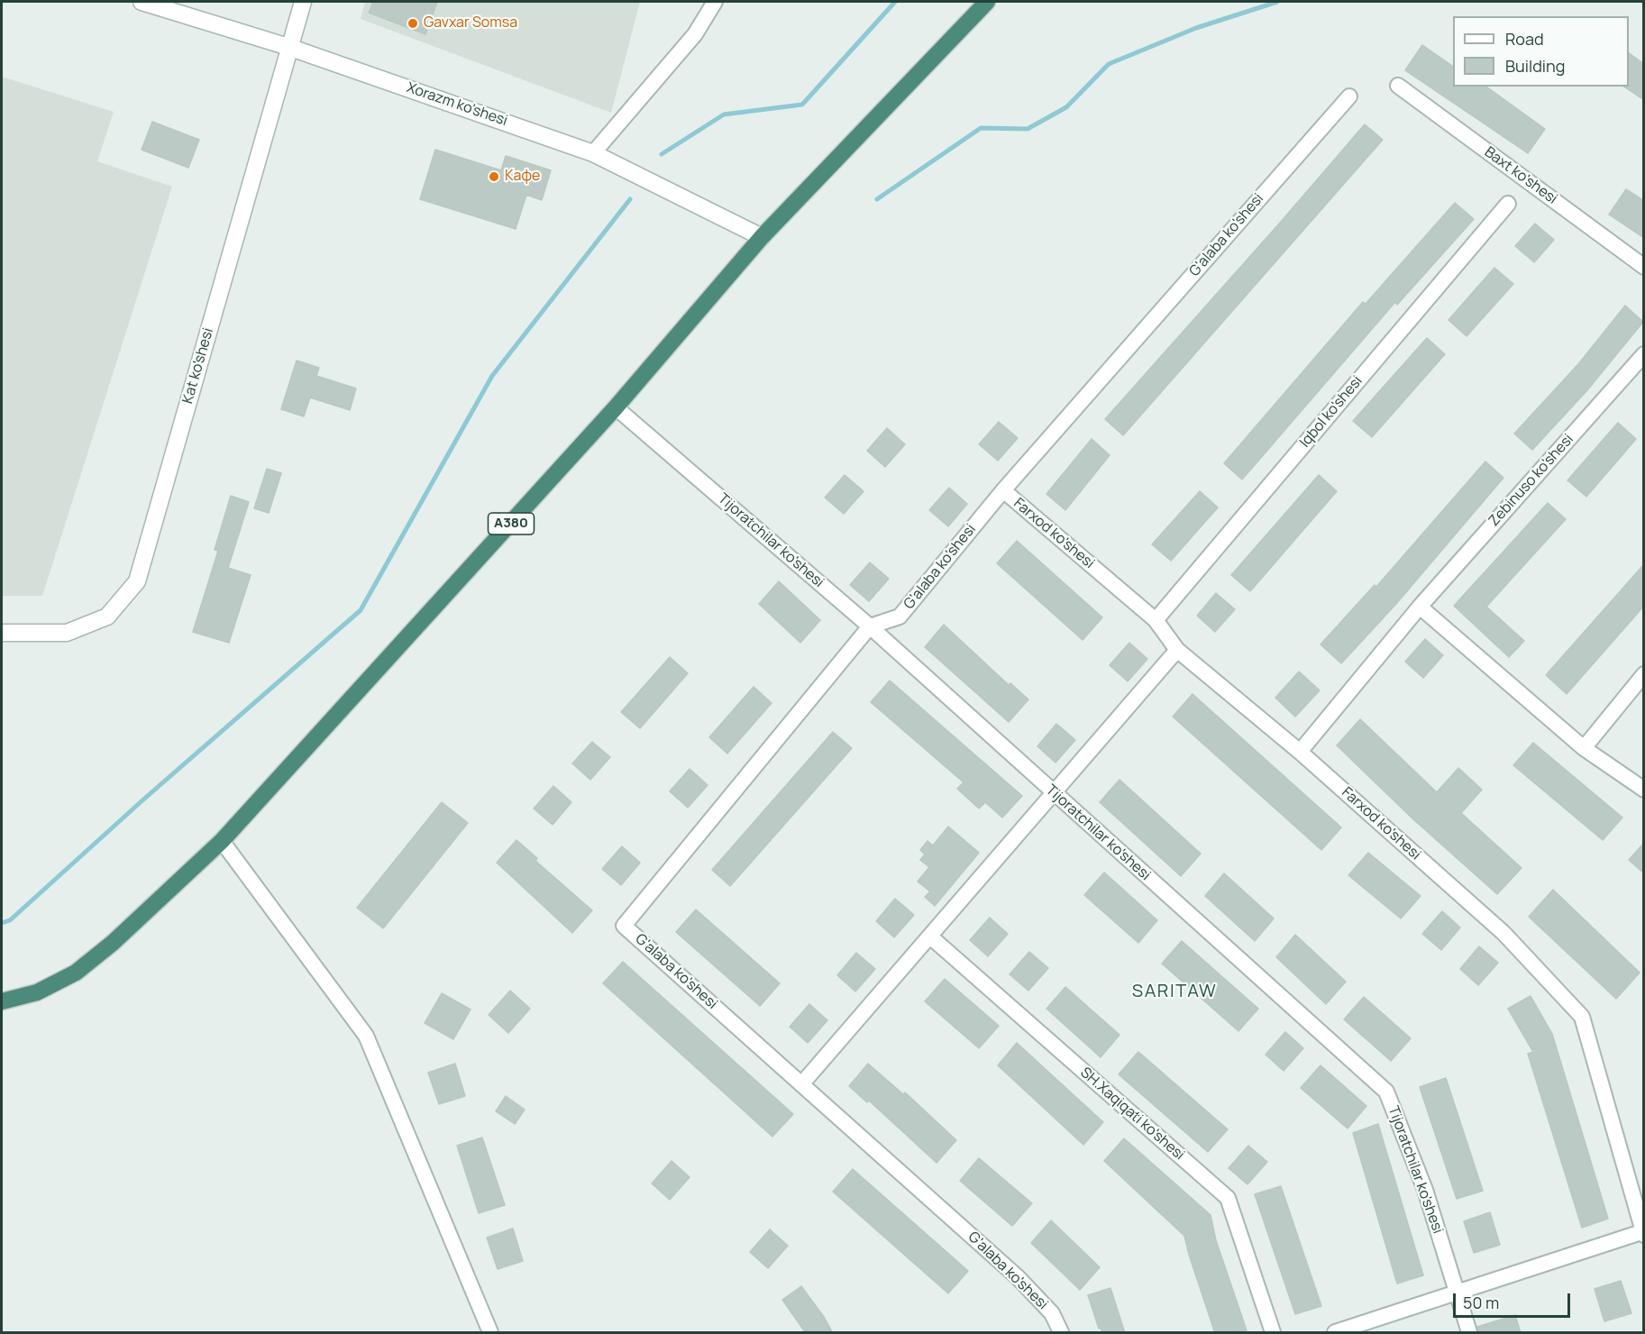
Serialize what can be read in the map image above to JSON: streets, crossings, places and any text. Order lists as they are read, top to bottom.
{
  "streets": {
    "highway": ["A380"],
    "street": [
      "Xorazm ko'shesi",
      "Baxt ko'shesi",
      "G'alaba ko'shesi",
      "Kat ko'shesi",
      "Iqbol ko'shesi",
      "Zebinuso ko'shesi",
      "Farxod ko'shesi",
      "Tijoratchilar ko'shesi",
      "SH.Xaqiqati ko'shesi"
    ]
  },
  "crossings": [
    ["Xorazm ko'shesi", "Kat ko'shesi"],
    ["Xorazm ko'shesi", "A380"],
    ["G'alaba ko'shesi", "Farxod ko'shesi"],
    ["G'alaba ko'shesi", "Tijoratchilar ko'shesi"],
    ["Iqbol ko'shesi", "Farxod ko'shesi"],
    ["Zebinuso ko'shesi", "Farxod ko'shesi"],
    ["A380", "Tijoratchilar ko'shesi"]
  ],
  "districts": ["SARITAW"],
  "places": ["Gavxar Somsa", "Кафе"],
  "legend": ["Road", "Building"],
  "scale_bar": "50 m"
}
